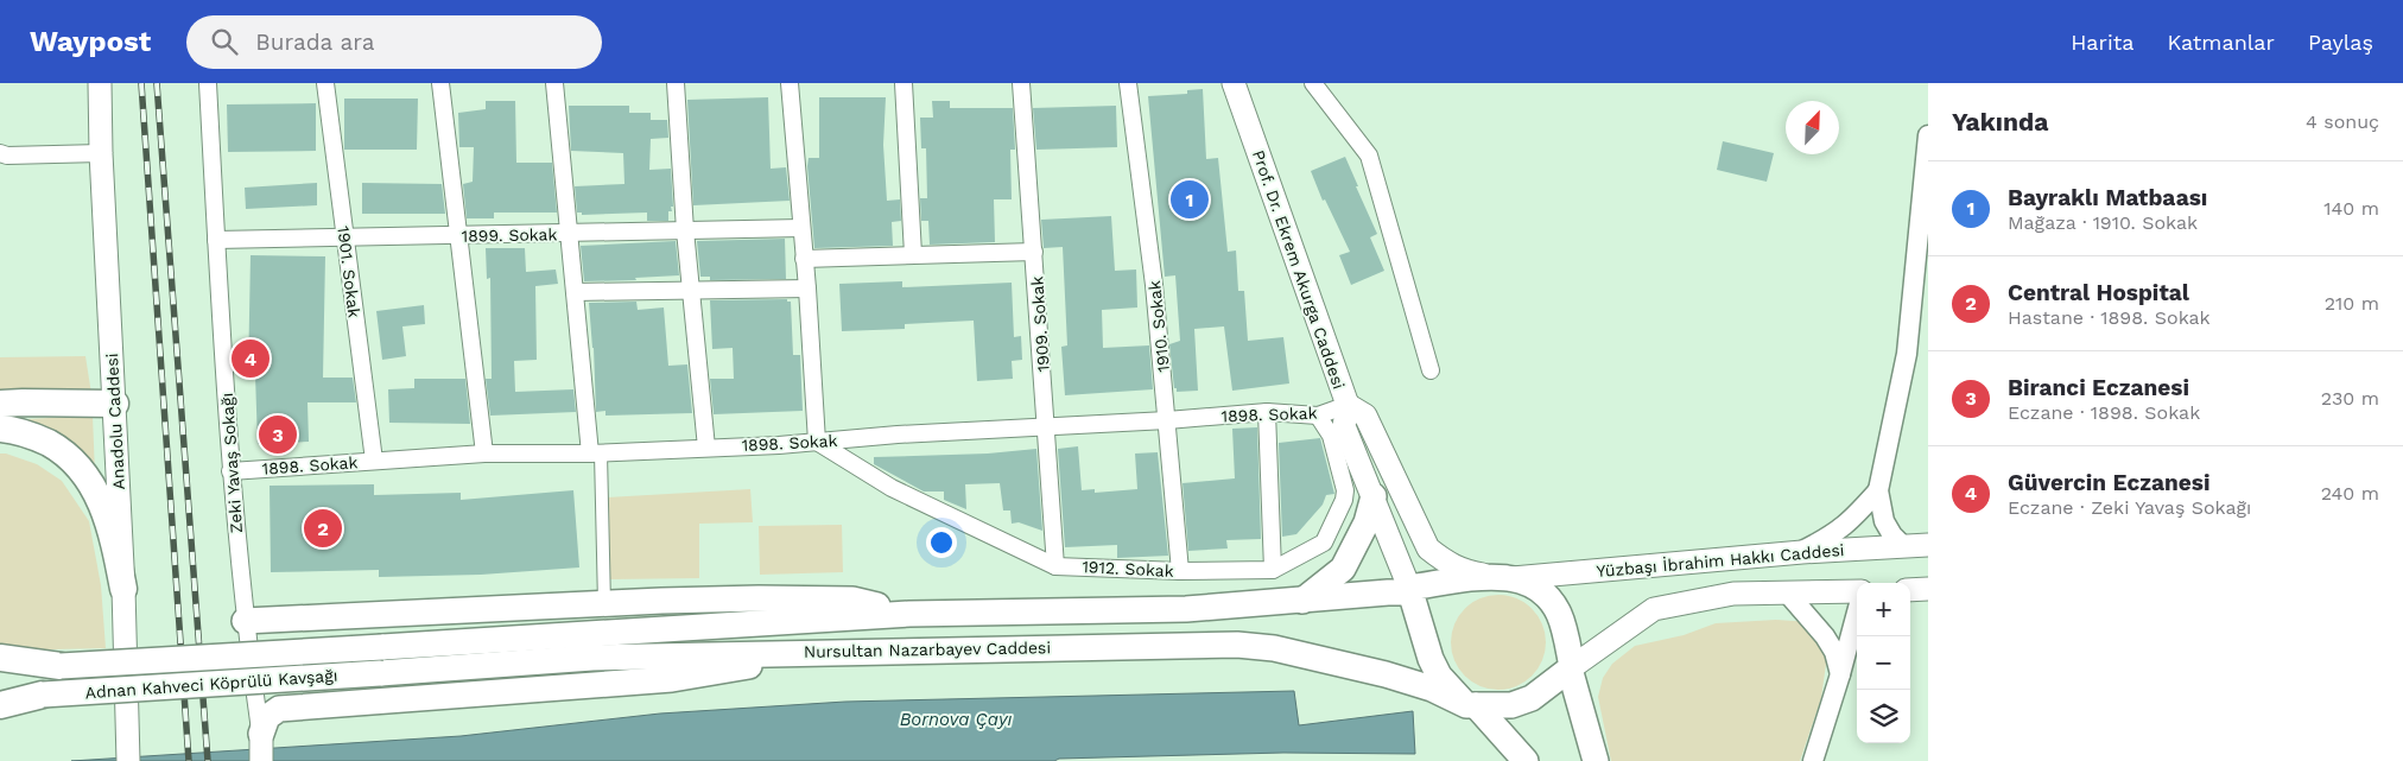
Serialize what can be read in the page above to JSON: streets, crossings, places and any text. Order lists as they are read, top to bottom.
{
  "streets": {
    "main road": [
      "Prof. Dr. Ekrem Akurga Caddesi",
      "Anadolu Caddesi",
      "Yüzbaşı İbrahim Hakkı Caddesi",
      "Nursultan Nazarbayev Caddesi",
      "Adnan Kahveci Köprülü Kavşağı"
    ],
    "street": [
      "1899. Sokak",
      "1901. Sokak",
      "1909. Sokak",
      "1910. Sokak",
      "1898. Sokak",
      "Zeki Yavaş Sokağı",
      "1912. Sokak"
    ]
  },
  "crossings": [
    ["1899. Sokak", "1901. Sokak"],
    ["1899. Sokak", "Zeki Yavaş Sokağı"],
    ["Prof. Dr. Ekrem Akurga Caddesi", "1898. Sokak"],
    ["Prof. Dr. Ekrem Akurga Caddesi", "Yüzbaşı İbrahim Hakkı Caddesi"],
    ["Prof. Dr. Ekrem Akurga Caddesi", "Nursultan Nazarbayev Caddesi"],
    ["1901. Sokak", "1898. Sokak"],
    ["1909. Sokak", "1898. Sokak"],
    ["1909. Sokak", "1912. Sokak"],
    ["1910. Sokak", "1898. Sokak"],
    ["1910. Sokak", "1912. Sokak"],
    ["1898. Sokak", "Zeki Yavaş Sokağı"],
    ["1898. Sokak", "Yüzbaşı İbrahim Hakkı Caddesi"],
    ["1898. Sokak", "1912. Sokak"],
    ["Yüzbaşı İbrahim Hakkı Caddesi", "Nursultan Nazarbayev Caddesi"],
    ["Nursultan Nazarbayev Caddesi", "Adnan Kahveci Köprülü Kavşağı"]
  ],
  "water": ["Bornova Çayı"],
  "north": "top right",
  "page": {
    "header": "Waypost",
    "search": "Burada ara",
    "nav": ["Harita", "Katmanlar", "Paylaş"],
    "heading": ["Yakında", "4 sonuç"],
    "list": [
      {
        "mark": "1",
        "name": "Bayraklı Matbaası",
        "note": "Mağaza · 1910. Sokak",
        "value": "140 m"
      },
      {
        "mark": "2",
        "name": "Central Hospital",
        "note": "Hastane · 1898. Sokak",
        "value": "210 m"
      },
      {
        "mark": "3",
        "name": "Biranci Eczanesi",
        "note": "Eczane · 1898. Sokak",
        "value": "230 m"
      },
      {
        "mark": "4",
        "name": "Güvercin Eczanesi",
        "note": "Eczane · Zeki Yavaş Sokağı",
        "value": "240 m"
      }
    ],
    "pins": [
      "1",
      "4",
      "3",
      "2"
    ],
    "map_buttons": ["+", "−"]
  }
}
